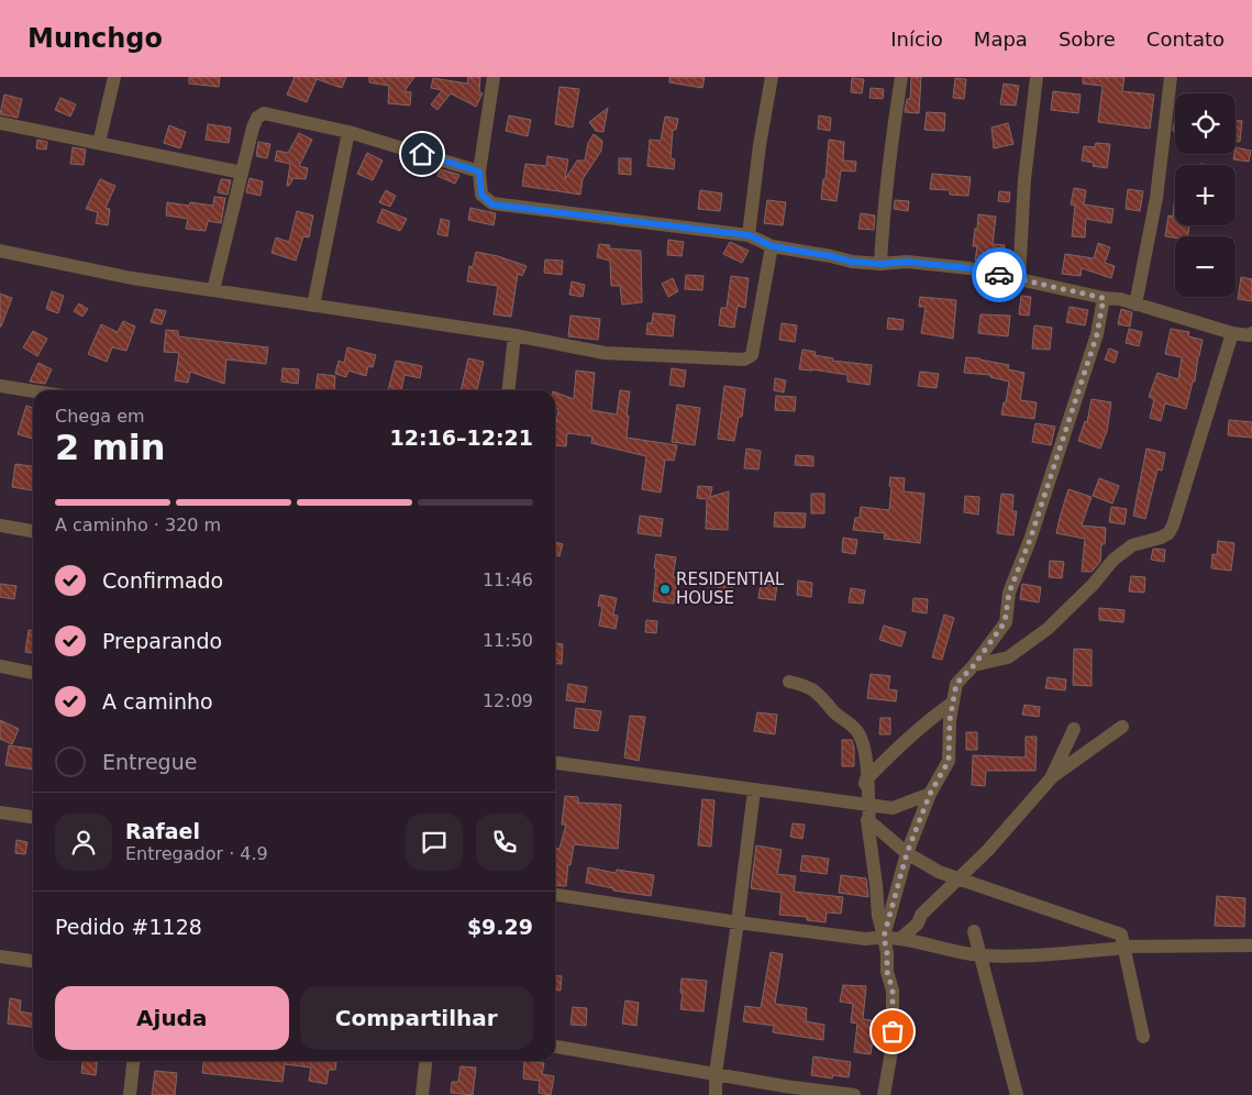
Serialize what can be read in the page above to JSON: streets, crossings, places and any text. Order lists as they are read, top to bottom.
{
  "places": ["RESIDENTIAL HOUSE"],
  "page": {
    "header": "Munchgo",
    "nav": [
      "Início",
      "Mapa",
      "Sobre",
      "Contato"
    ],
    "map_buttons": ["+", "−"],
    "heading": ["2 min", "Chega em", "12:16–12:21"],
    "panel": [
      "Rafael",
      "Entregador · 4.9",
      "Pedido #1128",
      "$9.29"
    ],
    "bar": "A caminho · 320 m",
    "list": [
      ["Confirmado", "11:46"],
      ["Preparando", "11:50"],
      ["A caminho", "12:09"],
      "Entregue"
    ],
    "buttons": ["Ajuda", "Compartilhar"]
  }
}
